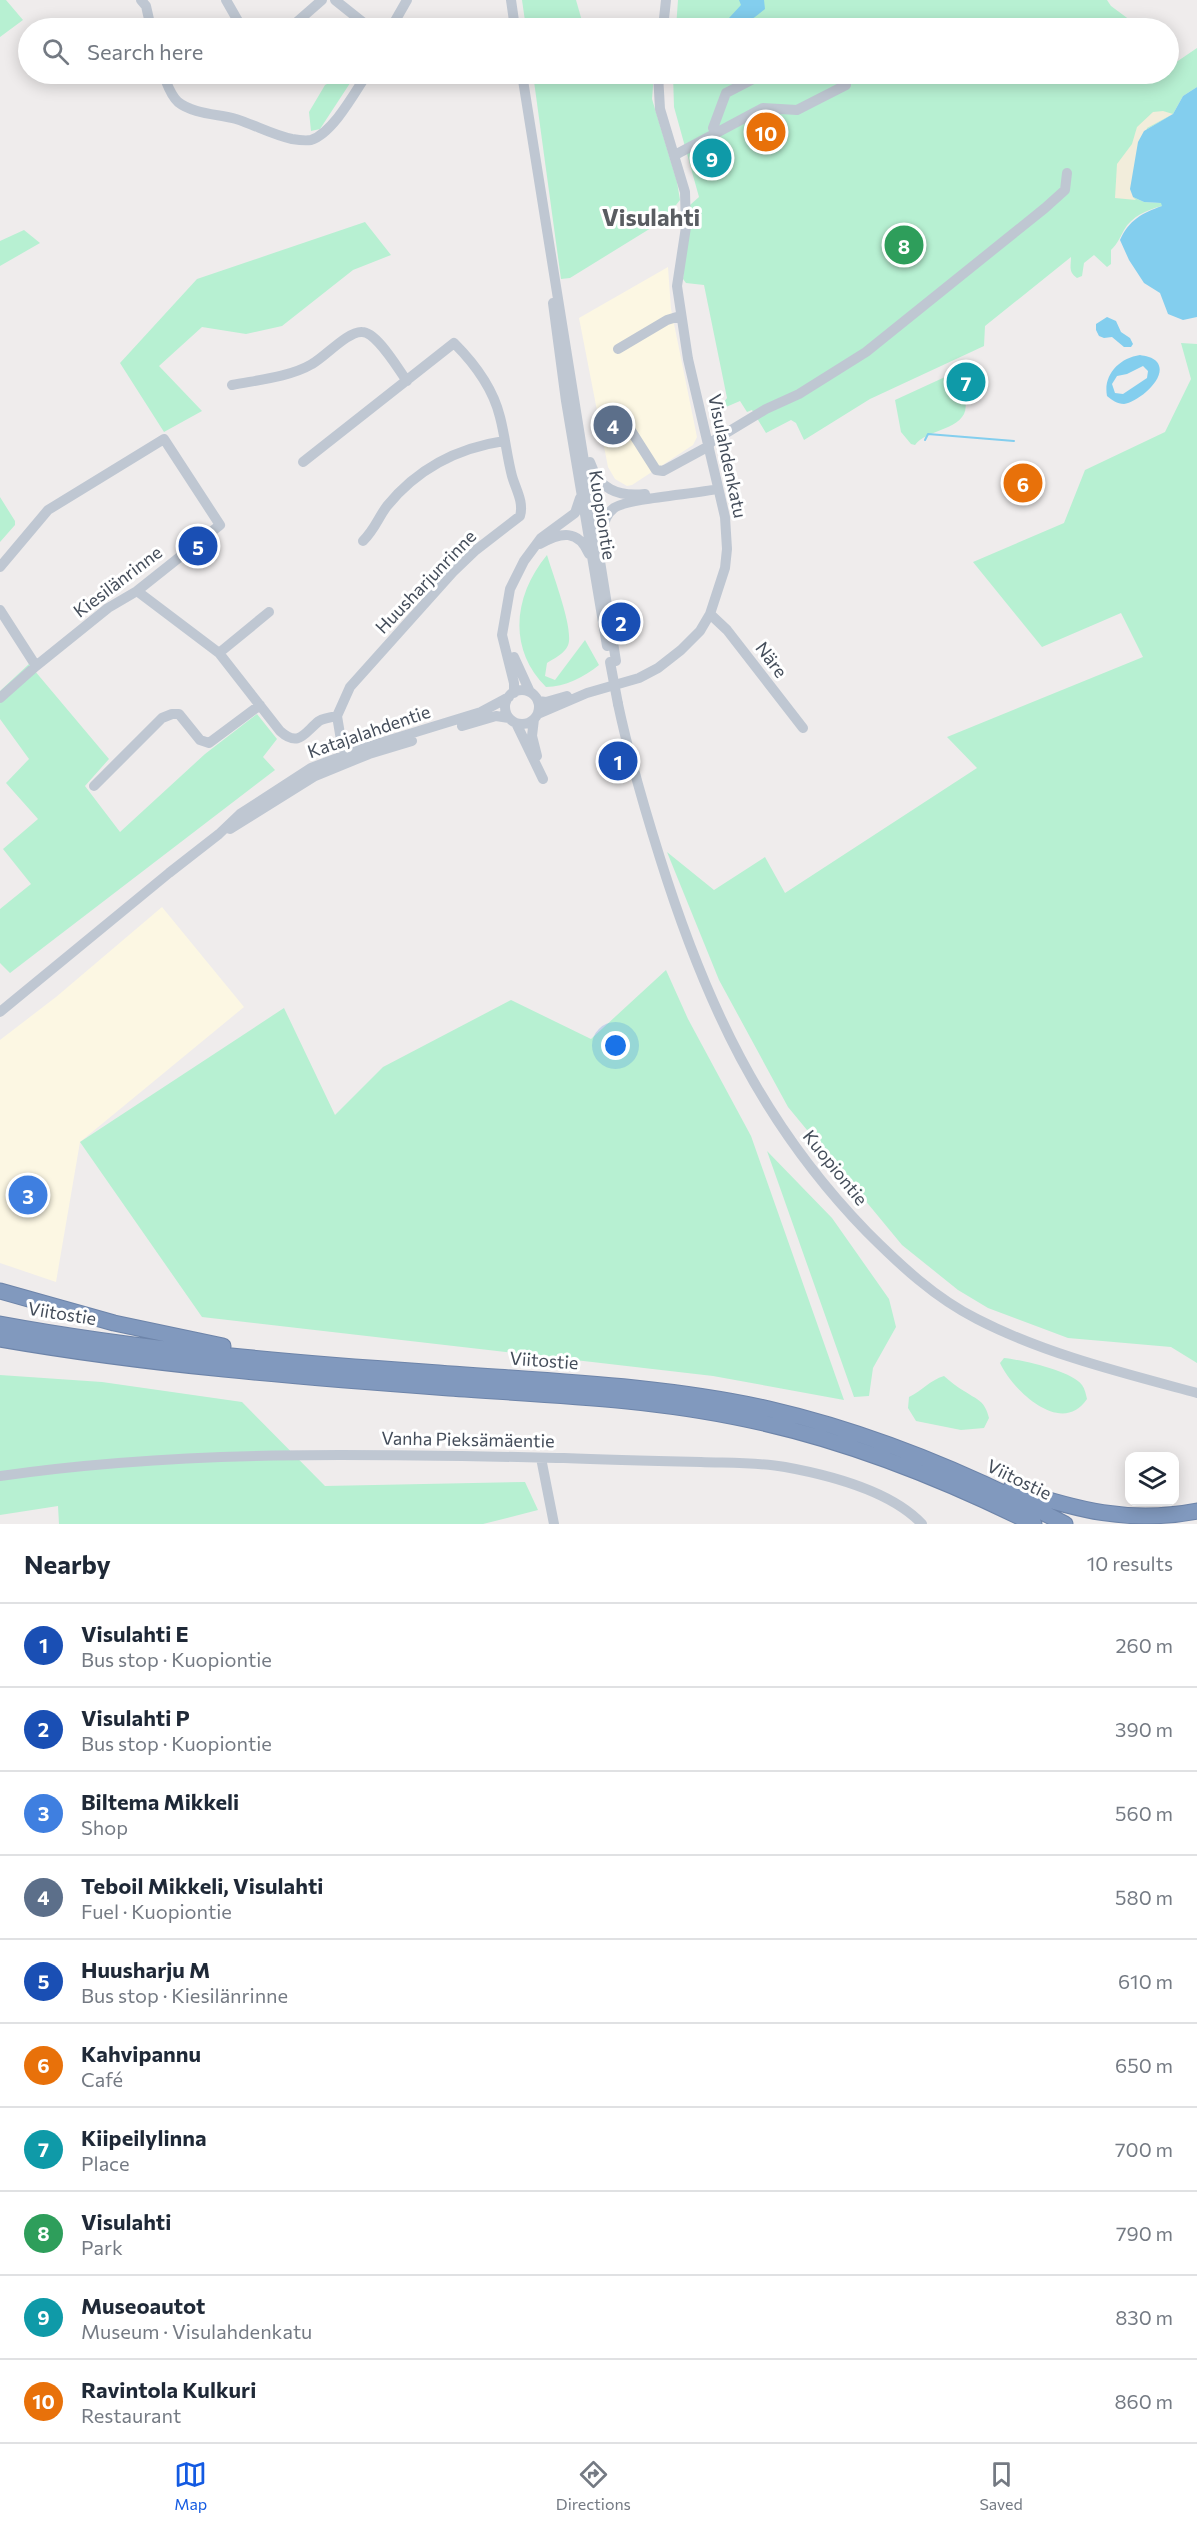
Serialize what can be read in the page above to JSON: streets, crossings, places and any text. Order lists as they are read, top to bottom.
{
  "streets": {
    "highway": ["Viitostie"],
    "street": [
      "Visulahdenkatu",
      "Kuopiontie",
      "Kiesilänrinne",
      "Huusharjunrinne",
      "Näre",
      "Katajalahdentie",
      "Vanha Pieksämäentie"
    ]
  },
  "crossings": [
    ["Visulahdenkatu", "Näre"],
    ["Visulahdenkatu", "Katajalahdentie"]
  ],
  "districts": ["Visulahti"],
  "page": {
    "search": "Search here",
    "pins": [
      "10",
      "9",
      "8",
      "7",
      "4",
      "6",
      "5",
      "2",
      "1",
      "3"
    ],
    "heading": ["Nearby", "10 results"],
    "list": [
      {
        "mark": "1",
        "name": "Visulahti E",
        "note": "Bus stop · Kuopiontie",
        "value": "260 m"
      },
      {
        "mark": "2",
        "name": "Visulahti P",
        "note": "Bus stop · Kuopiontie",
        "value": "390 m"
      },
      {
        "mark": "3",
        "name": "Biltema Mikkeli",
        "note": "Shop",
        "value": "560 m"
      },
      {
        "mark": "4",
        "name": "Teboil Mikkeli, Visulahti",
        "note": "Fuel · Kuopiontie",
        "value": "580 m"
      },
      {
        "mark": "5",
        "name": "Huusharju M",
        "note": "Bus stop · Kiesilänrinne",
        "value": "610 m"
      },
      {
        "mark": "6",
        "name": "Kahvipannu",
        "note": "Café",
        "value": "650 m"
      },
      {
        "mark": "7",
        "name": "Kiipeilylinna",
        "note": "Place",
        "value": "700 m"
      },
      {
        "mark": "8",
        "name": "Visulahti",
        "note": "Park",
        "value": "790 m"
      },
      {
        "mark": "9",
        "name": "Museoautot",
        "note": "Museum · Visulahdenkatu",
        "value": "830 m"
      },
      {
        "mark": "10",
        "name": "Ravintola Kulkuri",
        "note": "Restaurant",
        "value": "860 m"
      }
    ],
    "nav": ["Map", "Directions", "Saved"]
  }
}
